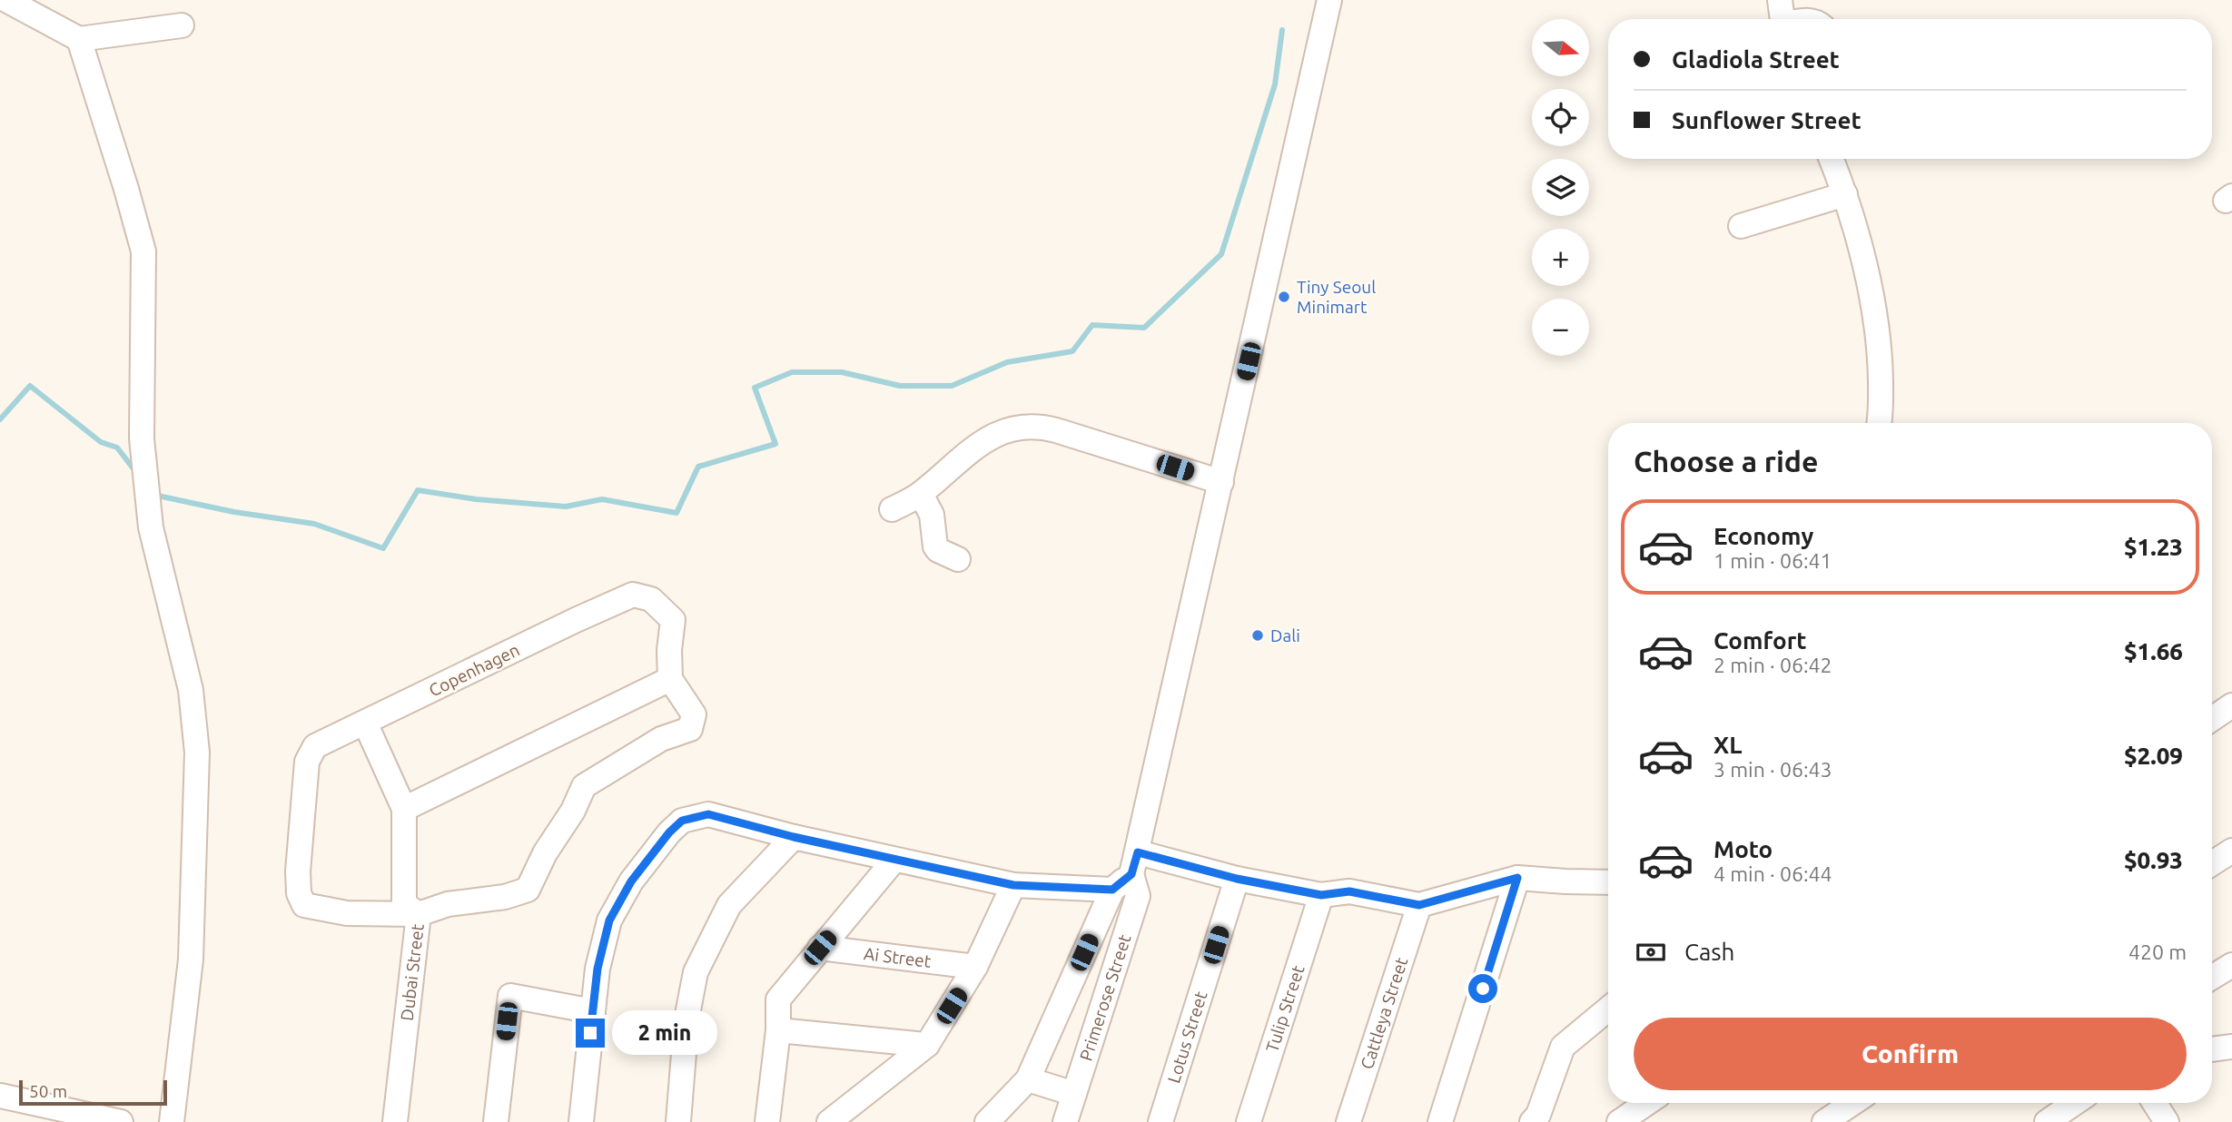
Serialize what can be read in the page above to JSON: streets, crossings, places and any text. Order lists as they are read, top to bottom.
{
  "streets": {
    "street": [
      "Copenhagen",
      "Ai Street",
      "Dubai Street",
      "Primerose Street",
      "Tulip Street",
      "Cattleya Street",
      "Lotus Street"
    ]
  },
  "crossings": [
    ["Copenhagen", "Dubai Street"]
  ],
  "places": ["Tiny Seoul Minimart", "Dali"],
  "scale_bar": "50 m",
  "north": "right",
  "page": {
    "map_buttons": ["+", "−"],
    "banner": ["Gladiola Street", "Sunflower Street"],
    "heading": "Choose a ride",
    "list": [
      {
        "name": "Economy",
        "note": "1 min · 06:41",
        "value": "$1.23"
      },
      {
        "name": "Comfort",
        "note": "2 min · 06:42",
        "value": "$1.66"
      },
      {
        "name": "XL",
        "note": "3 min · 06:43",
        "value": "$2.09"
      },
      {
        "name": "Moto",
        "note": "4 min · 06:44",
        "value": "$0.93"
      }
    ],
    "pay": ["Cash", "420 m"],
    "buttons": "Confirm",
    "bubble": "2 min",
    "scale": "50 m"
  }
}
